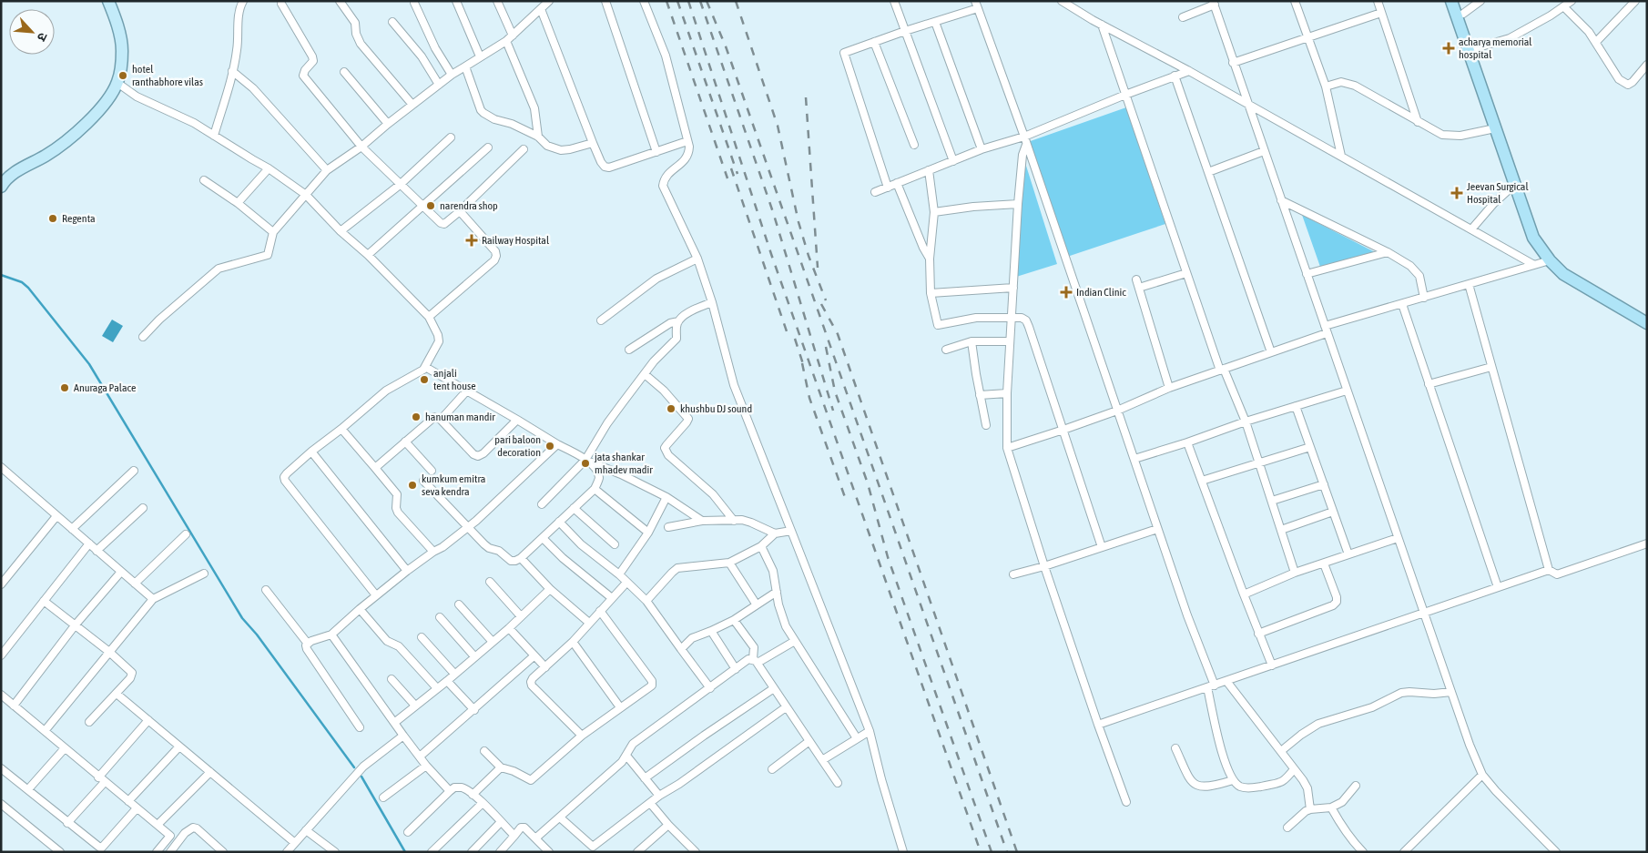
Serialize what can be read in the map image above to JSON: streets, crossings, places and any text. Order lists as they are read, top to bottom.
{
  "places": {
    "health": [
      "acharya memorial hospital",
      "Jeevan Surgical Hospital",
      "Railway Hospital",
      "Indian Clinic"
    ],
    "other": [
      "hotel ranthabhore vilas",
      "narendra shop",
      "Regenta",
      "anjali tent house",
      "Anuraga Palace",
      "khushbu DJ sound",
      "hanuman mandir",
      "pari baloon decoration",
      "jata shankar mhadev madir",
      "kumkum emitra seva kendra"
    ]
  },
  "north": "bottom right"
}
